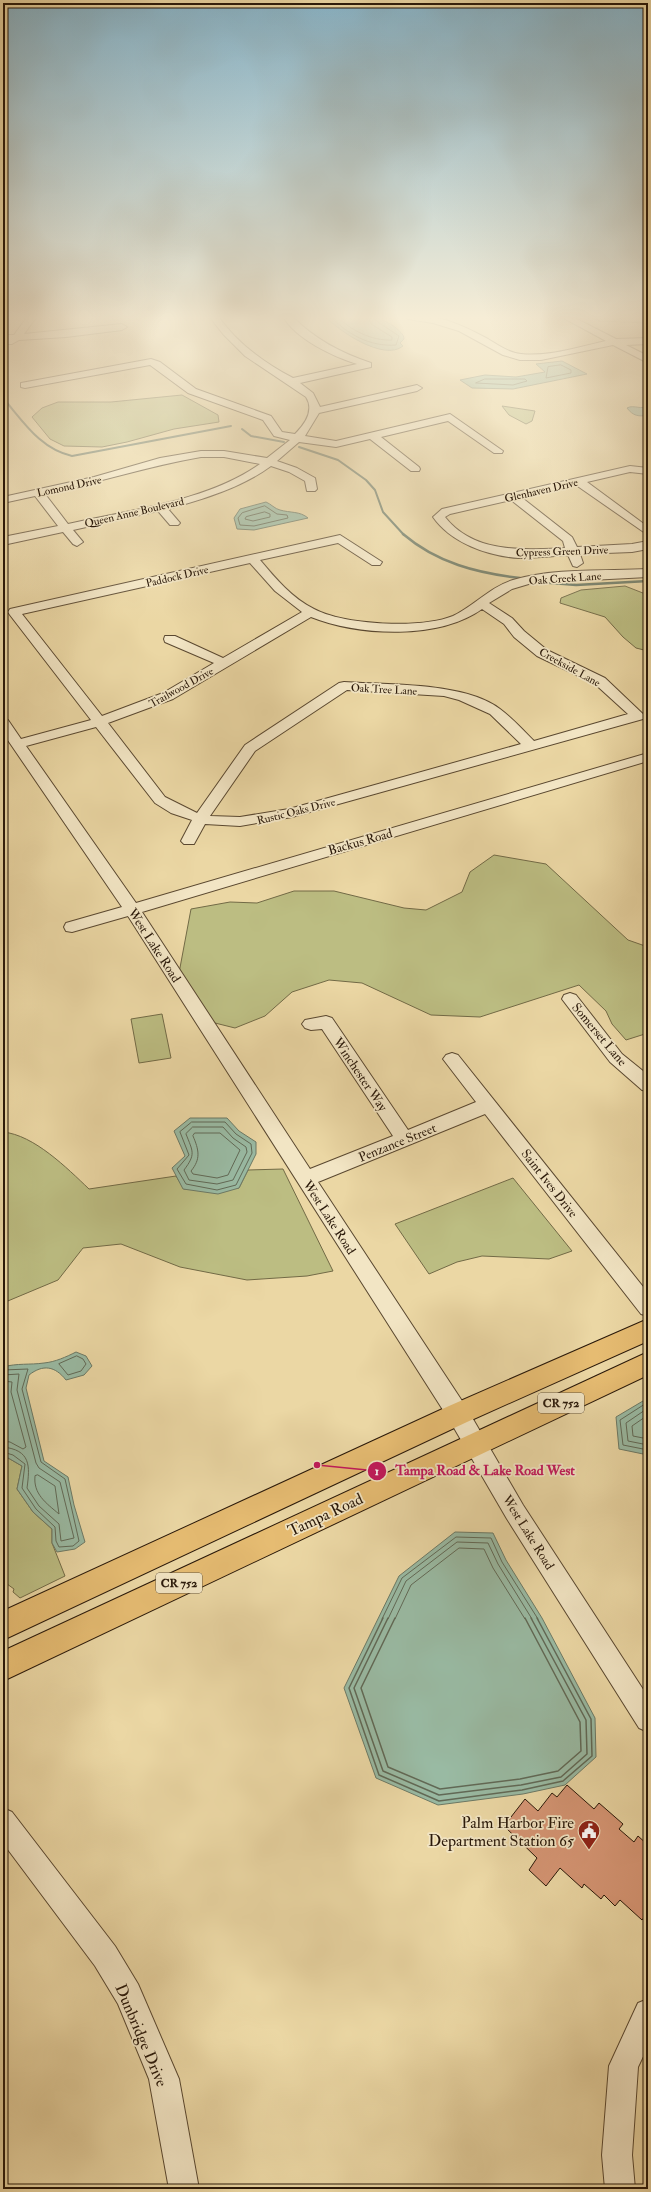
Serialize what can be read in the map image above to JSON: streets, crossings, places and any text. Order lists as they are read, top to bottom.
{
  "streets": {
    "main road": ["CR 752", "Tampa Road"],
    "street": [
      "Lomond Drive",
      "Glenhaven Drive",
      "Queen Anne Boulevard",
      "Cypress Green Drive",
      "Paddock Drive",
      "Oak Creek Lane",
      "Creekside Lane",
      "Trailwood Drive",
      "Oak Tree Lane",
      "Rustic Oaks Drive",
      "Backus Road",
      "West Lake Road",
      "Somerset Lane",
      "Winchester Way",
      "Penzance Street",
      "Saint Ives Drive",
      "Dunbridge Drive"
    ]
  },
  "crossings": [
    ["Lomond Drive", "Queen Anne Boulevard"],
    ["Glenhaven Drive", "Cypress Green Drive"],
    ["Paddock Drive", "Oak Creek Lane"],
    ["Paddock Drive", "Rustic Oaks Drive"],
    ["Oak Creek Lane", "Creekside Lane"],
    ["Oak Creek Lane", "Trailwood Drive"],
    ["Creekside Lane", "Rustic Oaks Drive"],
    ["Trailwood Drive", "Rustic Oaks Drive"],
    ["Trailwood Drive", "West Lake Road"],
    ["Oak Tree Lane", "Rustic Oaks Drive"],
    ["Backus Road", "West Lake Road"],
    ["West Lake Road", "Penzance Street"],
    ["West Lake Road", "CR 752"],
    ["West Lake Road", "Tampa Road"],
    ["Winchester Way", "Penzance Street"],
    ["Penzance Street", "Saint Ives Drive"]
  ],
  "places": {
    "other": ["Tampa Road & Lake Road West"],
    "public building": ["Palm Harbor Fire Department Station 65"]
  }
}
